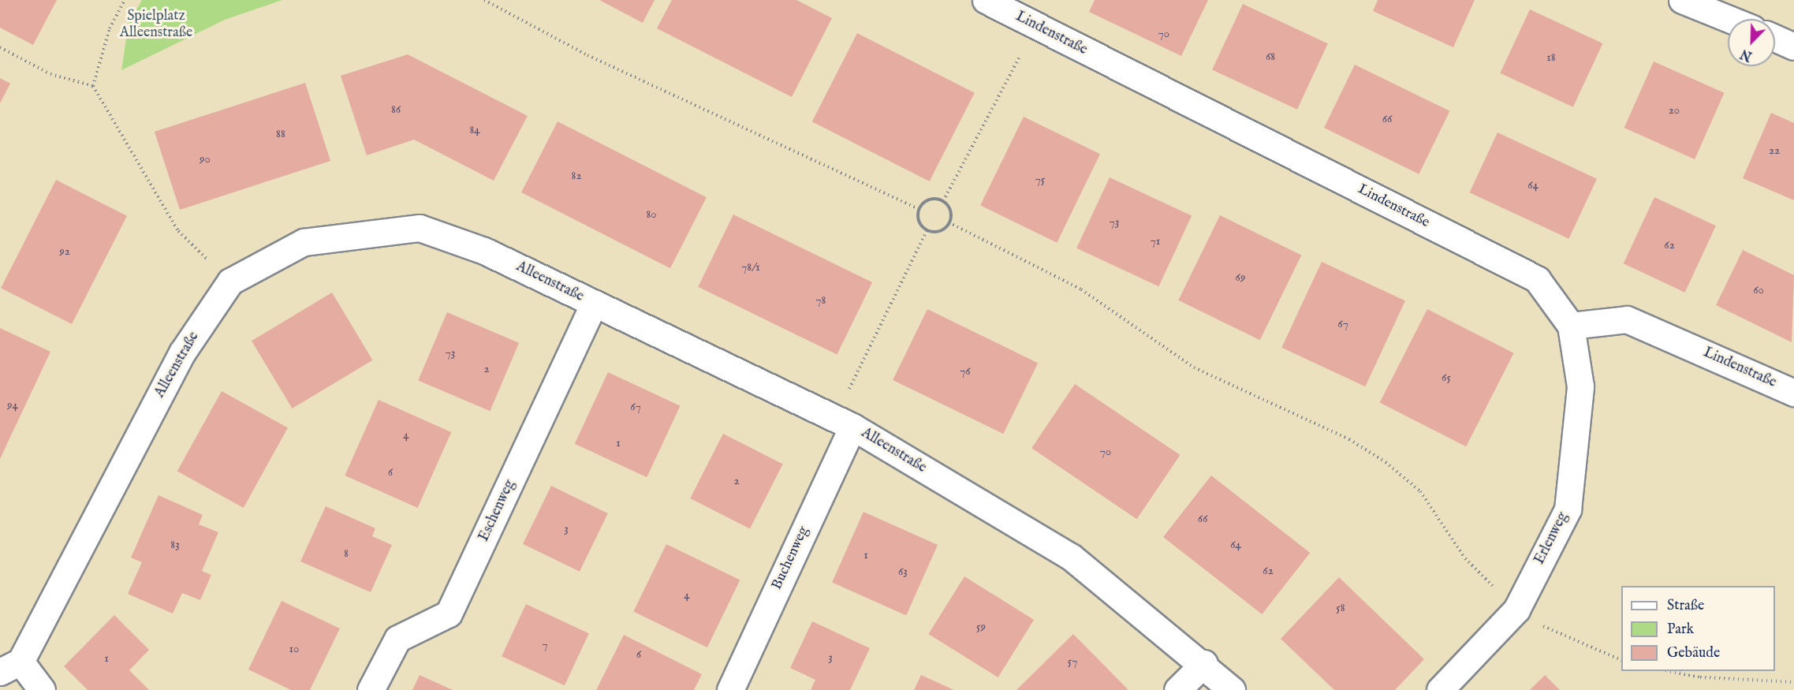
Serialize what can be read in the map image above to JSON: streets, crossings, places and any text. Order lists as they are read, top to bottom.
{
  "streets": {
    "street": [
      "Lindenstraße",
      "Alleenstraße",
      "Eschenweg",
      "Erlenweg",
      "Buchenweg"
    ]
  },
  "crossings": [
    ["Lindenstraße", "Erlenweg"],
    ["Alleenstraße", "Eschenweg"],
    ["Alleenstraße", "Buchenweg"]
  ],
  "parks": ["Spielplatz Alleenstraße"],
  "house_numbers": [
    "70",
    "68",
    "18",
    "86",
    "20",
    "66",
    "84",
    "88",
    "22",
    "90",
    "82",
    "75",
    "64",
    "80",
    "73",
    "71",
    "62",
    "92",
    "78/1",
    "69",
    "60",
    "78",
    "67",
    "73",
    "2",
    "76",
    "65",
    "94",
    "67",
    "4",
    "1",
    "70",
    "6",
    "2",
    "66",
    "3",
    "83",
    "64",
    "8",
    "1",
    "62",
    "63",
    "4",
    "58",
    "59",
    "7",
    "10",
    "6",
    "3",
    "1",
    "57"
  ],
  "legend": ["Straße", "Park", "Gebäude"],
  "north": "bottom left"
}
